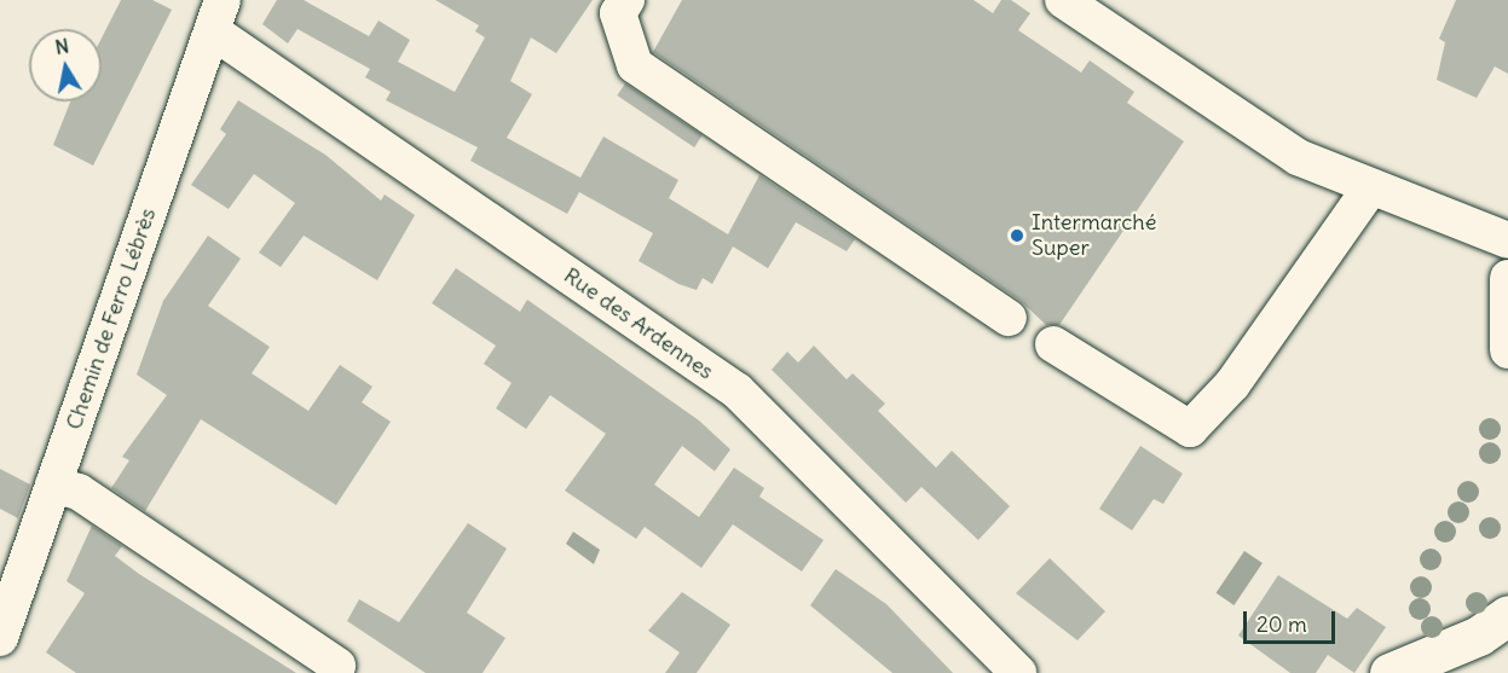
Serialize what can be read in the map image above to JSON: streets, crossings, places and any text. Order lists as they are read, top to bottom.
{
  "streets": {
    "street": ["Chemin de Ferro Lébrès", "Rue des Ardennes"]
  },
  "crossings": [
    ["Chemin de Ferro Lébrès", "Rue des Ardennes"]
  ],
  "places": ["Intermarché Super"],
  "scale_bar": "20 m",
  "north": "top"
}
